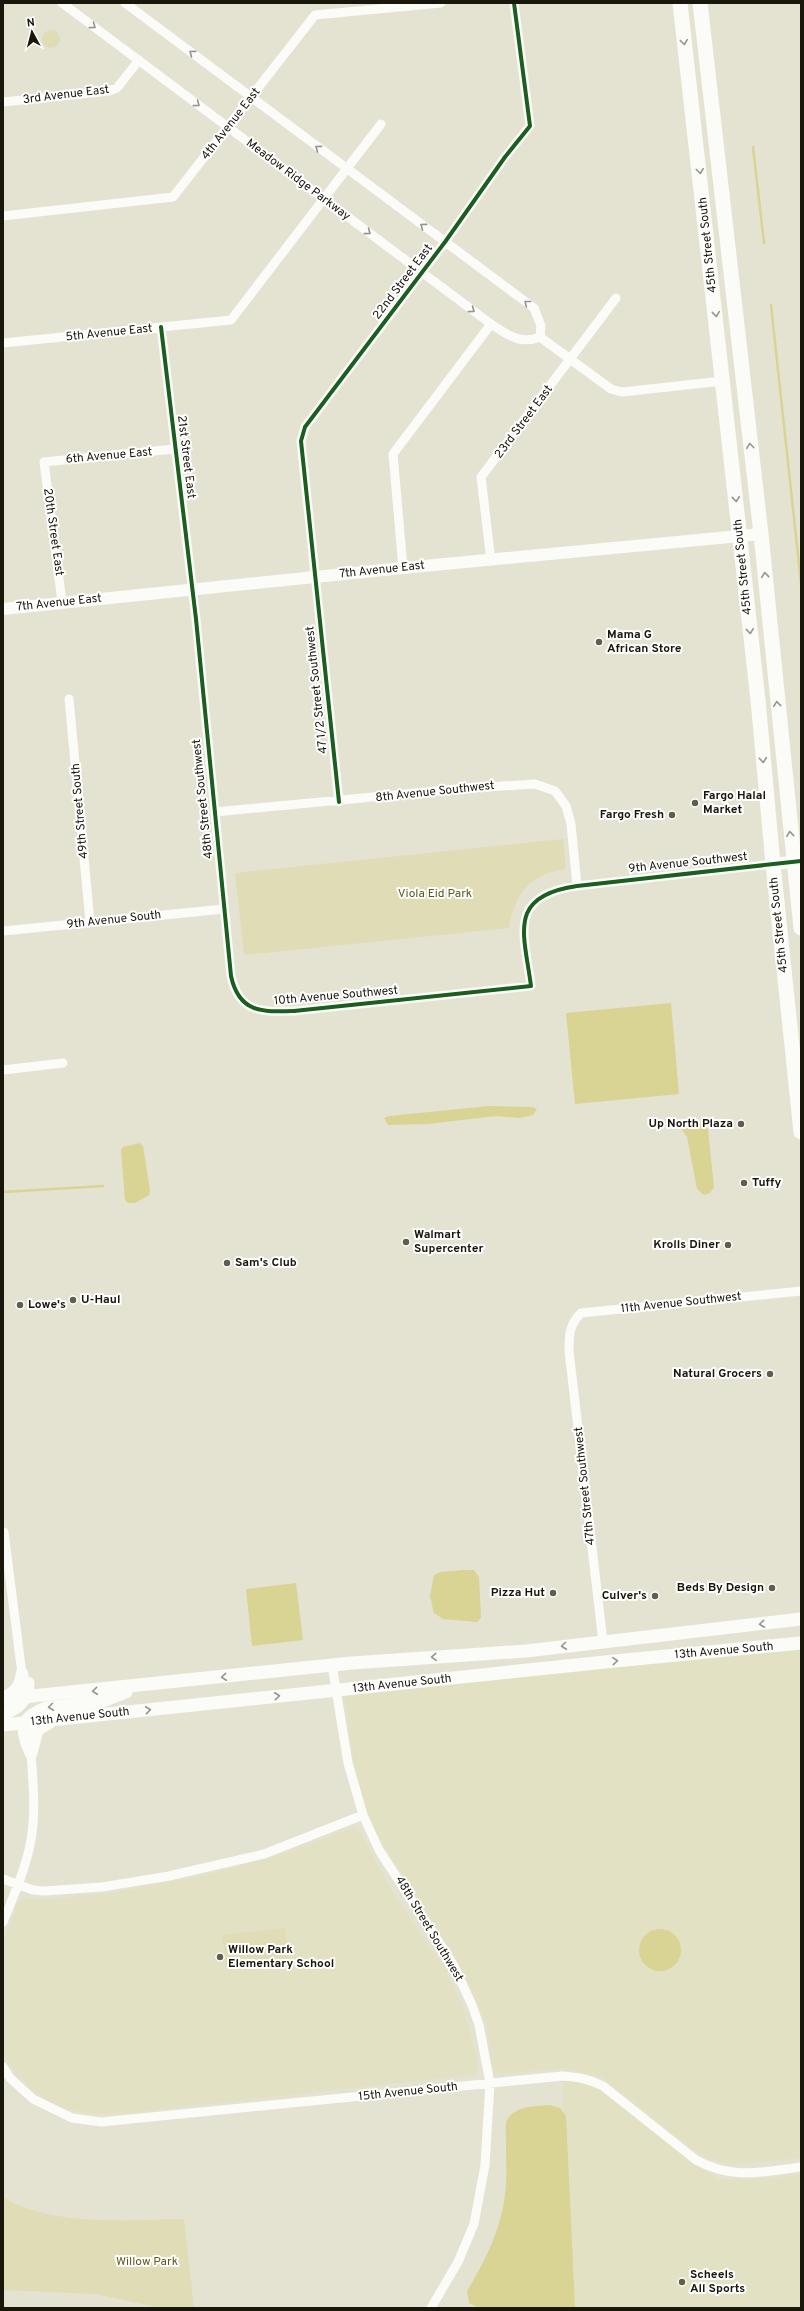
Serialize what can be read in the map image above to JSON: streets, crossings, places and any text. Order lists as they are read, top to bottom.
{
  "streets": {
    "main road": ["45th Street South", "13th Avenue South"],
    "street": [
      "3rd Avenue East",
      "4th Avenue East",
      "Meadow Ridge Parkway",
      "22nd Street East",
      "5th Avenue East",
      "23rd Street East",
      "6th Avenue East",
      "21st Street East",
      "20th Street East",
      "7th Avenue East",
      "47 1/2 Street Southwest",
      "8th Avenue Southwest",
      "48th Street Southwest",
      "49th Street South",
      "9th Avenue Southwest",
      "9th Avenue South",
      "10th Avenue Southwest",
      "11th Avenue Southwest",
      "47th Street Southwest",
      "15th Avenue South"
    ]
  },
  "crossings": [
    ["3rd Avenue East", "Meadow Ridge Parkway"],
    ["4th Avenue East", "Meadow Ridge Parkway"],
    ["Meadow Ridge Parkway", "22nd Street East"],
    ["Meadow Ridge Parkway", "5th Avenue East"],
    ["45th Street South", "7th Avenue East"],
    ["45th Street South", "9th Avenue Southwest"],
    ["22nd Street East", "7th Avenue East"],
    ["22nd Street East", "47 1/2 Street Southwest"],
    ["5th Avenue East", "21st Street East"],
    ["23rd Street East", "7th Avenue East"],
    ["6th Avenue East", "21st Street East"],
    ["6th Avenue East", "20th Street East"],
    ["21st Street East", "7th Avenue East"],
    ["21st Street East", "48th Street Southwest"],
    ["20th Street East", "7th Avenue East"],
    ["7th Avenue East", "47 1/2 Street Southwest"],
    ["7th Avenue East", "48th Street Southwest"],
    ["47 1/2 Street Southwest", "8th Avenue Southwest"],
    ["8th Avenue Southwest", "48th Street Southwest"],
    ["8th Avenue Southwest", "9th Avenue Southwest"],
    ["8th Avenue Southwest", "10th Avenue Southwest"],
    ["48th Street Southwest", "9th Avenue South"],
    ["48th Street Southwest", "10th Avenue Southwest"],
    ["48th Street Southwest", "13th Avenue South"],
    ["48th Street Southwest", "15th Avenue South"],
    ["49th Street South", "9th Avenue South"],
    ["9th Avenue Southwest", "10th Avenue Southwest"],
    ["11th Avenue Southwest", "47th Street Southwest"],
    ["47th Street Southwest", "13th Avenue South"]
  ],
  "parks": ["Viola Eid Park", "Willow Park"],
  "places": [
    "Mama G African Store",
    "Fargo Halal Market",
    "Fargo Fresh",
    "Up North Plaza",
    "Tuffy",
    "Walmart Supercenter",
    "Krolls Diner",
    "Sam's Club",
    "U-Haul",
    "Lowe's",
    "Natural Grocers",
    "Beds By Design",
    "Pizza Hut",
    "Culver's",
    "Willow Park Elementary School",
    "Scheels All Sports"
  ],
  "north": "top"
}
